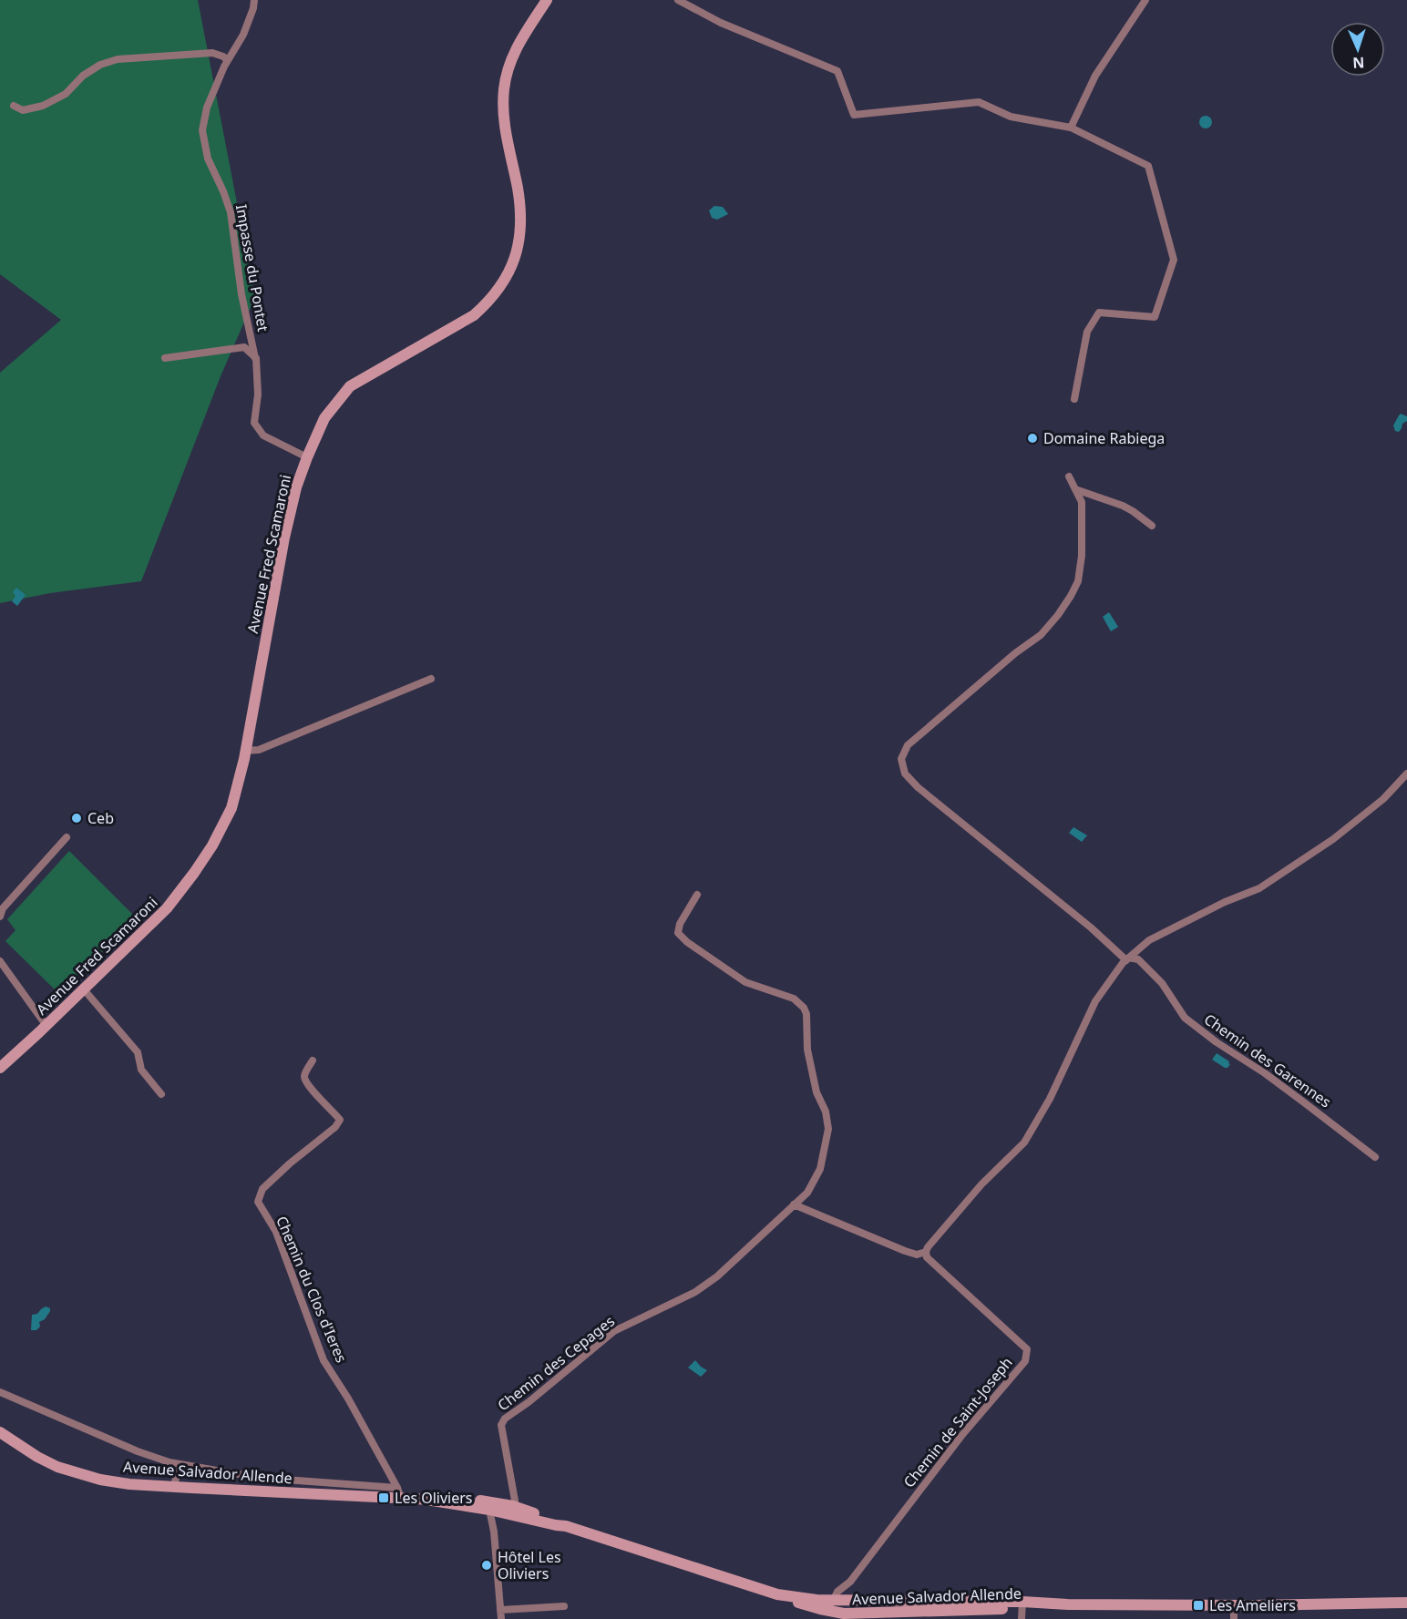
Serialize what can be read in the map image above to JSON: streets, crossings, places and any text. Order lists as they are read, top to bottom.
{
  "streets": {
    "main road": ["Avenue Fred Scamaroni", "Avenue Salvador Allende"],
    "street": [
      "Impasse du Pontet",
      "Chemin des Garennes",
      "Chemin du Clos d'Ieres",
      "Chemin des Cepages",
      "Chemin de Saint-Joseph"
    ]
  },
  "crossings": [
    ["Impasse du Pontet", "Avenue Fred Scamaroni"],
    ["Chemin du Clos d'Ieres", "Avenue Salvador Allende"],
    ["Chemin des Cepages", "Avenue Salvador Allende"],
    ["Chemin de Saint-Joseph", "Avenue Salvador Allende"]
  ],
  "places": {
    "other": ["Domaine Rabiega", "Ceb", "Hôtel Les Oliviers"],
    "transit": ["Les Oliviers", "Les Ameliers"]
  },
  "north": "bottom"
}
